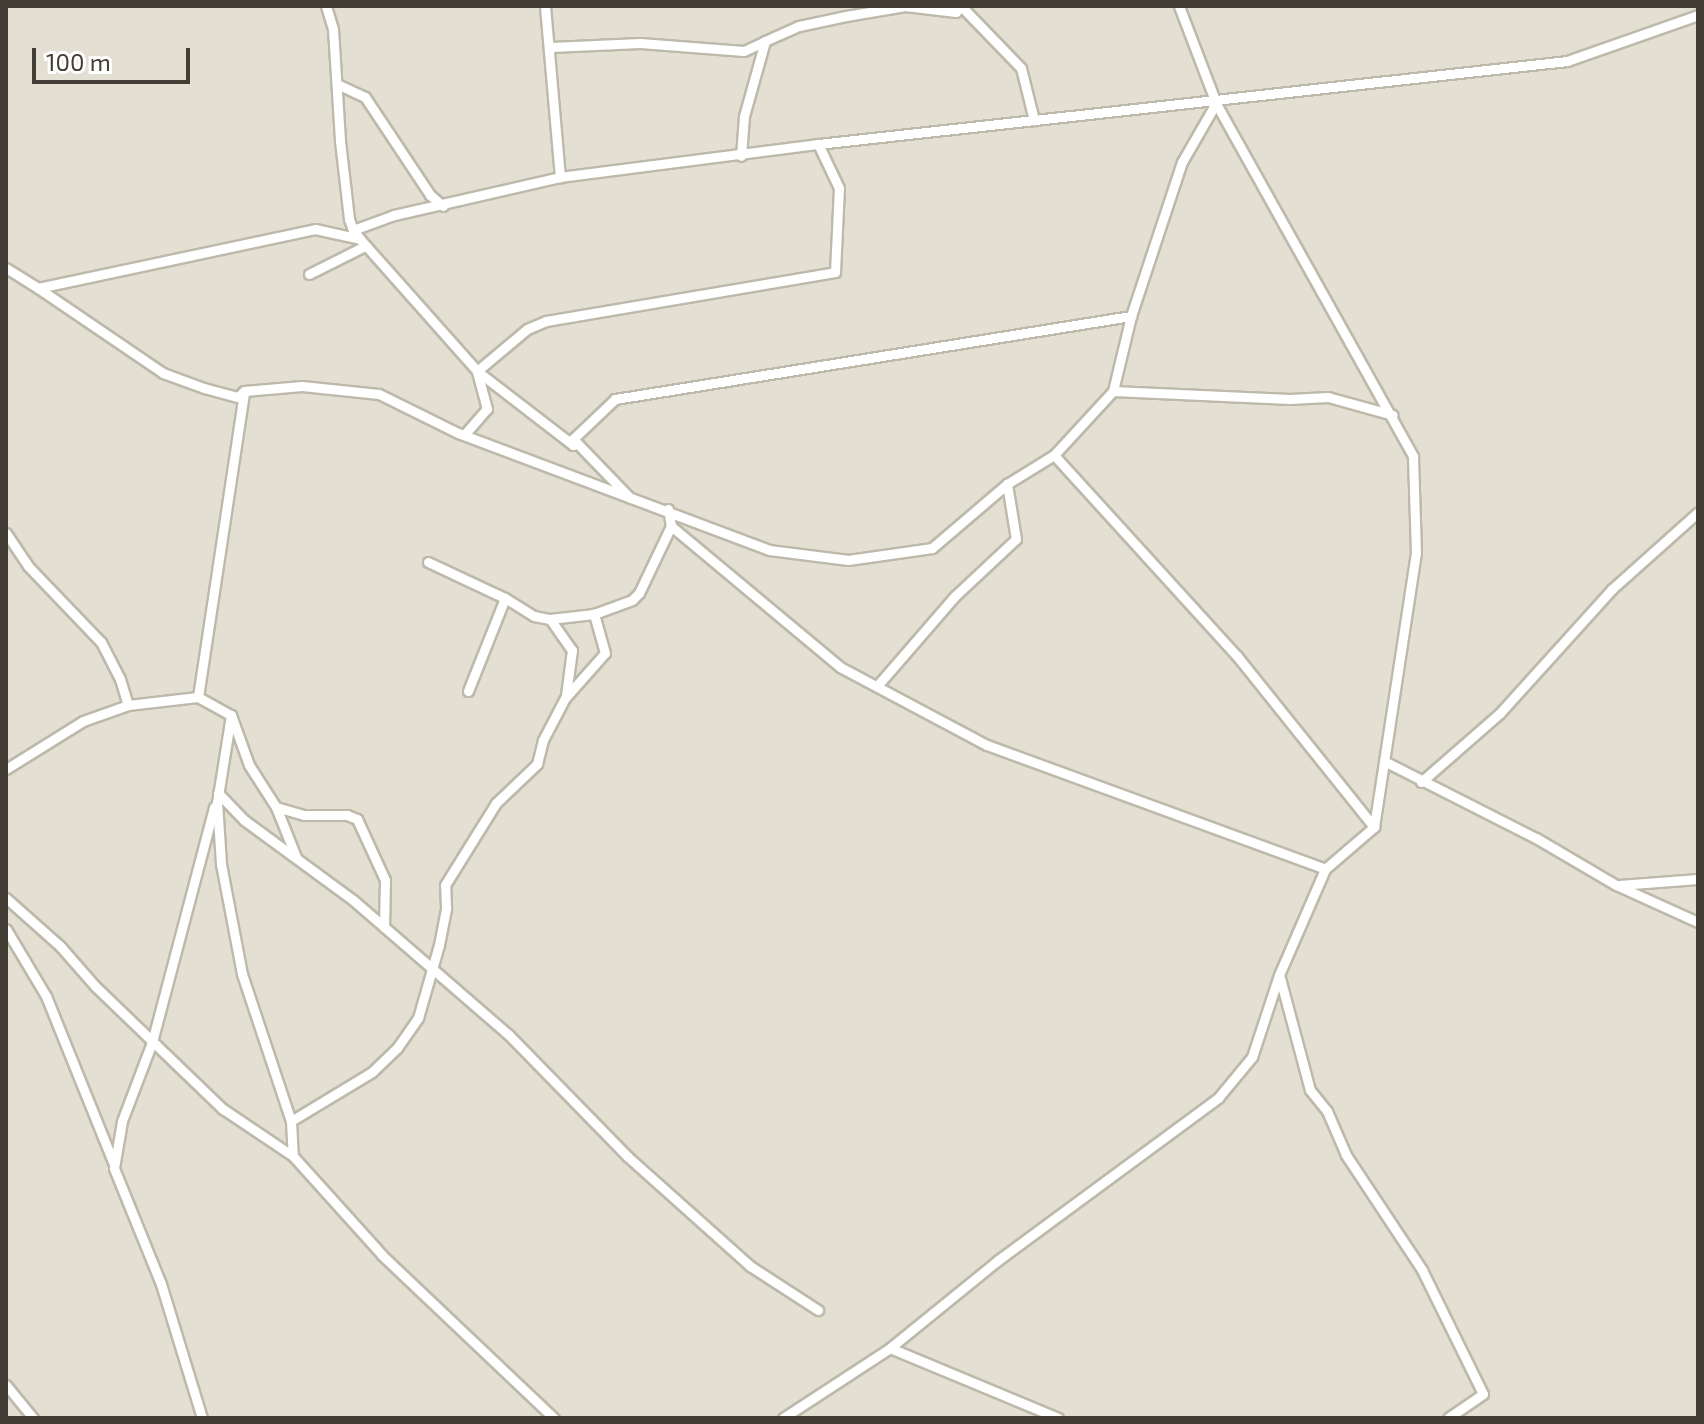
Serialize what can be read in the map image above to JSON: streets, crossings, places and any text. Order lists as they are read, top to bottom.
{
  "scale_bar": "100 m"
}
